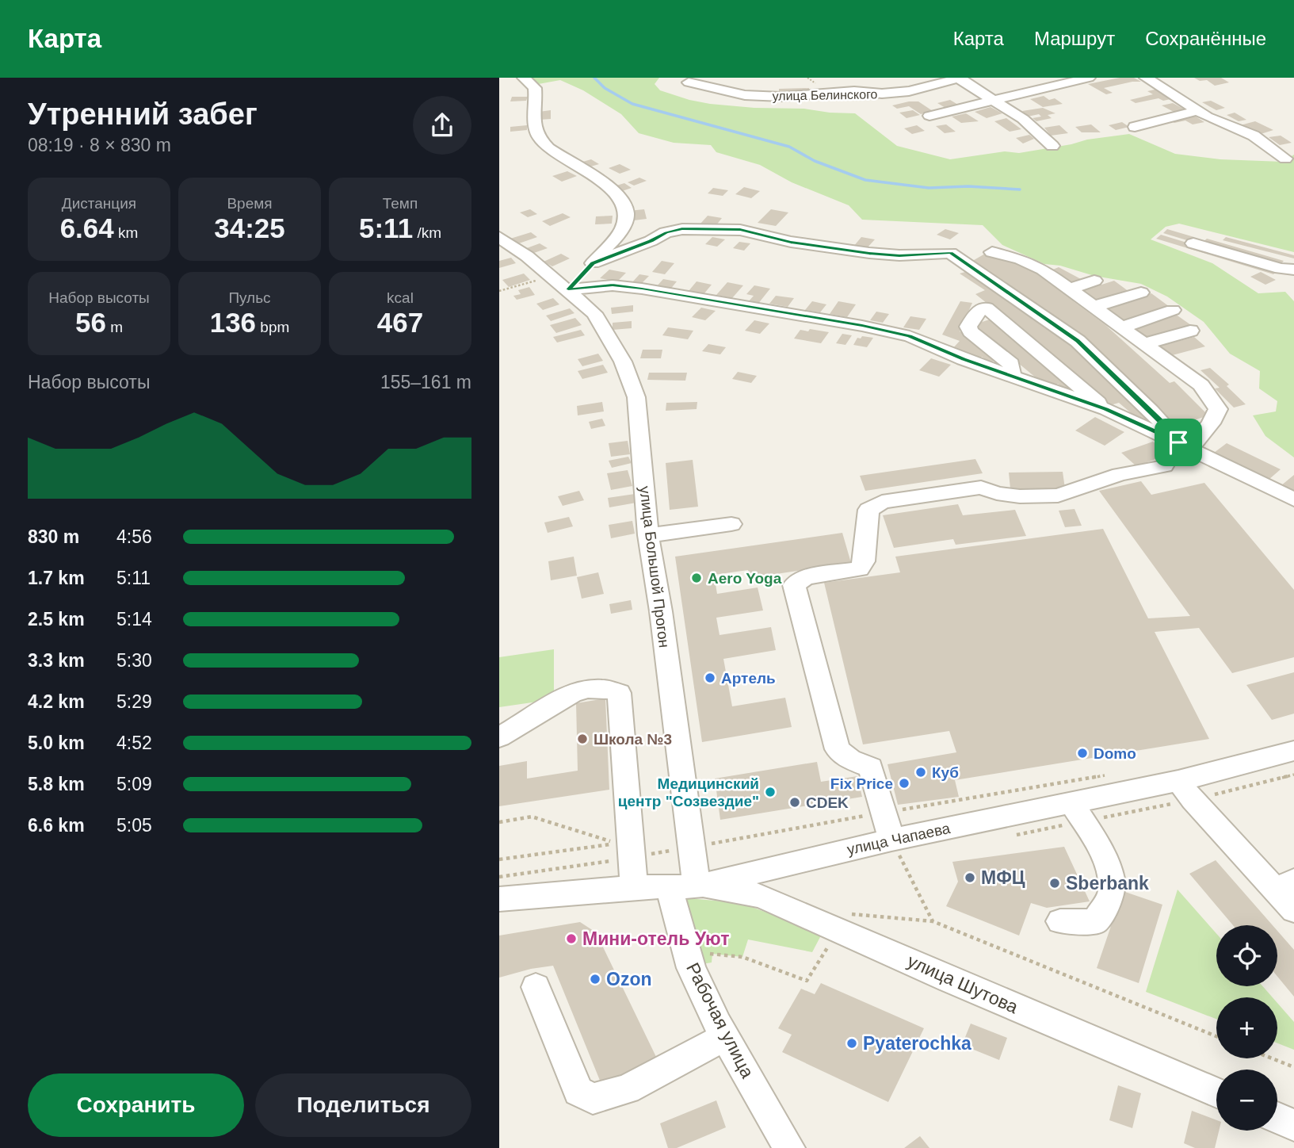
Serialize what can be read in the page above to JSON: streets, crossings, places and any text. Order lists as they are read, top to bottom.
{
  "streets": {
    "street": [
      "улица Белинского",
      "улица Большой Прогон",
      "улица Чапаева",
      "улица Шутова",
      "Рабочая улица"
    ]
  },
  "crossings": [
    ["улица Большой Прогон", "улица Чапаева"],
    ["улица Большой Прогон", "улица Шутова"],
    ["улица Большой Прогон", "Рабочая улица"],
    ["улица Чапаева", "улица Шутова"],
    ["улица Чапаева", "Рабочая улица"],
    ["улица Шутова", "Рабочая улица"]
  ],
  "places": [
    "Aero Yoga",
    "Артель",
    "Школа №3",
    "Domo",
    "Куб",
    "Fix Price",
    "Медицинский центр \"Созвездие\"",
    "CDEK",
    "МФЦ",
    "Sberbank",
    "Мини-отель Уют",
    "Ozon",
    "Pyaterochka"
  ],
  "page": {
    "header": "Карта",
    "nav": ["Карта", "Маршрут", "Сохранённые"],
    "heading": ["Утренний забег", "08:19 · 8 × 830 m"],
    "stats": [
      ["Дистанция", "6.64 km"],
      ["Время", "34:25"],
      ["Темп", "5:11 /km"],
      ["Набор высоты", "56 m"],
      ["Пульс", "136 bpm"],
      ["kcal", "467"]
    ],
    "chart": ["Набор высоты", "155–161 m"],
    "list": [
      {
        "name": "830 m",
        "note": "4:56"
      },
      {
        "name": "1.7 km",
        "note": "5:11"
      },
      {
        "name": "2.5 km",
        "note": "5:14"
      },
      {
        "name": "3.3 km",
        "note": "5:30"
      },
      {
        "name": "4.2 km",
        "note": "5:29"
      },
      {
        "name": "5.0 km",
        "note": "4:52"
      },
      {
        "name": "5.8 km",
        "note": "5:09"
      },
      {
        "name": "6.6 km",
        "note": "5:05"
      }
    ],
    "map_buttons": ["+", "−"],
    "buttons": ["Сохранить", "Поделиться"]
  }
}
